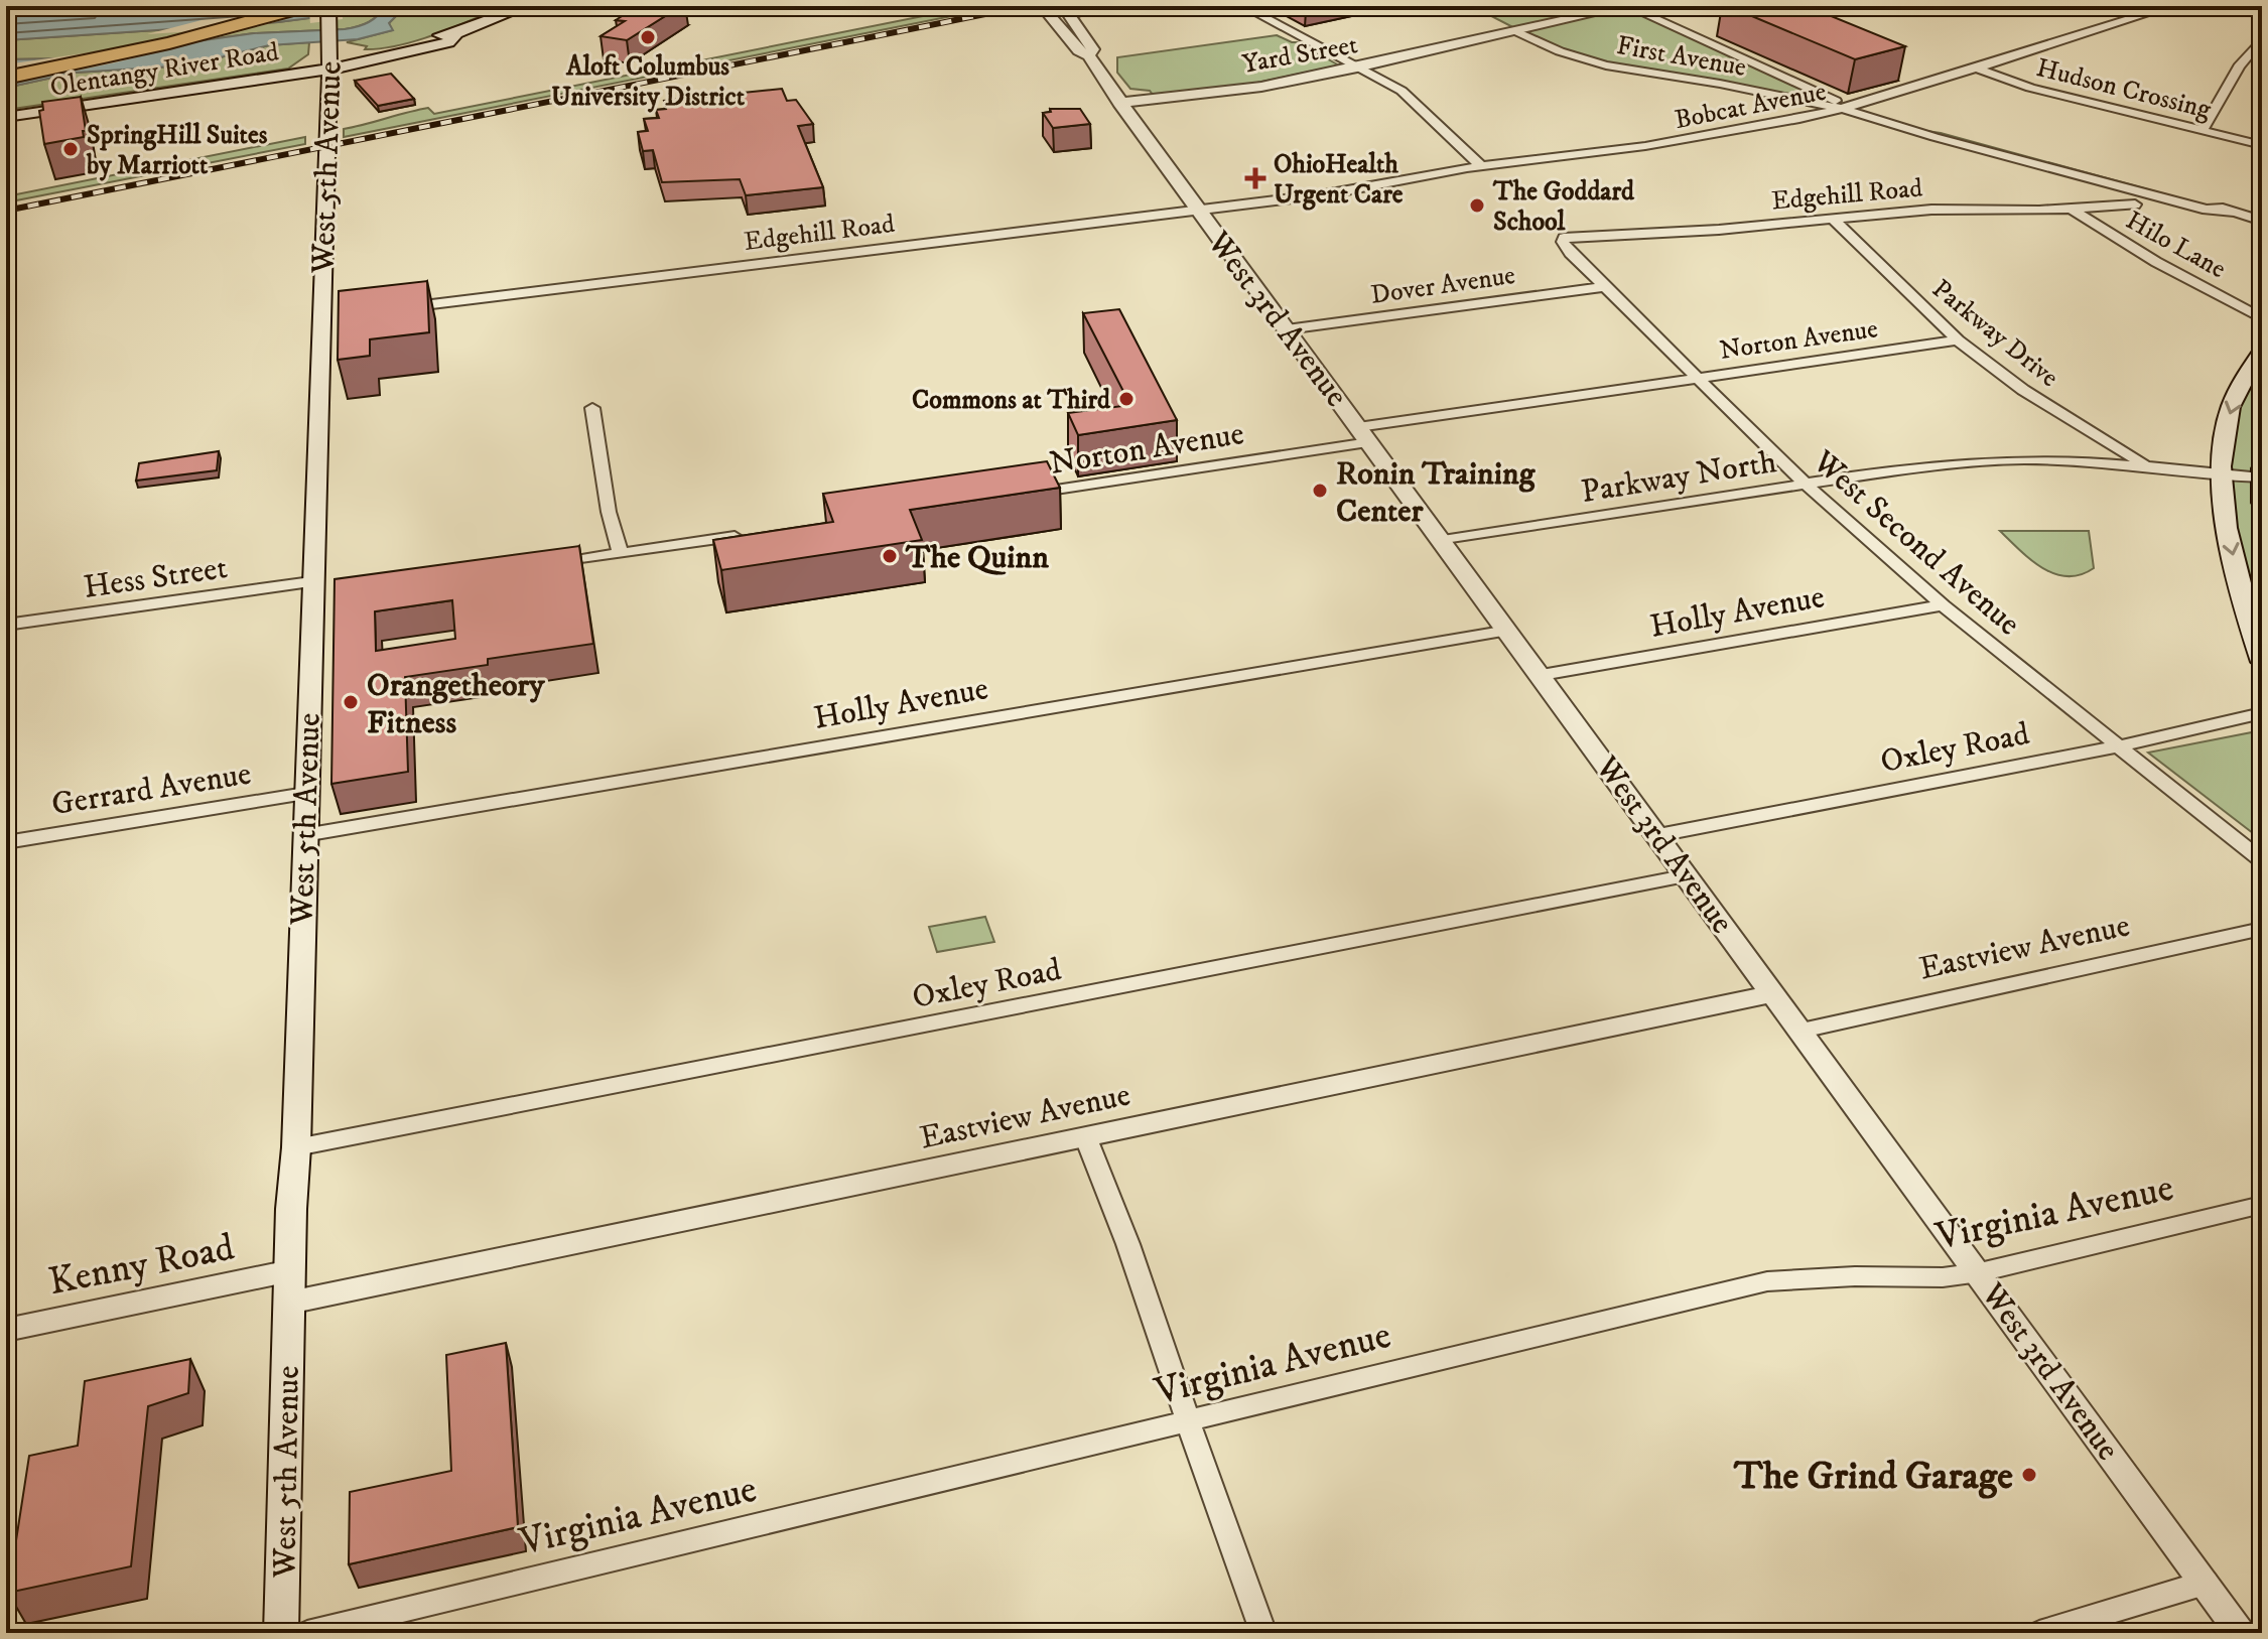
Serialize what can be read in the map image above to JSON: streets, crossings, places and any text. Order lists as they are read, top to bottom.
{
  "streets": {
    "main road": ["Olentangy River Road", "West 5th Avenue"],
    "street": [
      "Yard Street",
      "First Avenue",
      "Hudson Crossing",
      "Bobcat Avenue",
      "Edgehill Road",
      "Hilo Lane",
      "Dover Avenue",
      "West 3rd Avenue",
      "Parkway Drive",
      "Norton Avenue",
      "Parkway North",
      "West Second Avenue",
      "Hess Street",
      "Holly Avenue",
      "Oxley Road",
      "Gerrard Avenue",
      "Eastview Avenue",
      "Virginia Avenue",
      "Kenny Road"
    ]
  },
  "crossings": [
    ["Yard Street", "First Avenue"],
    ["Yard Street", "West 3rd Avenue"],
    ["First Avenue", "Bobcat Avenue"],
    ["Olentangy River Road", "West 5th Avenue"],
    ["Hudson Crossing", "Bobcat Avenue"],
    ["Bobcat Avenue", "Edgehill Road"],
    ["West 5th Avenue", "Hess Street"],
    ["West 5th Avenue", "Holly Avenue"],
    ["West 5th Avenue", "Oxley Road"],
    ["West 5th Avenue", "Gerrard Avenue"],
    ["West 5th Avenue", "Eastview Avenue"],
    ["West 5th Avenue", "Virginia Avenue"],
    ["West 5th Avenue", "Kenny Road"],
    ["Edgehill Road", "Hilo Lane"],
    ["Edgehill Road", "West 3rd Avenue"],
    ["Edgehill Road", "Parkway Drive"],
    ["Edgehill Road", "West Second Avenue"],
    ["Dover Avenue", "West 3rd Avenue"],
    ["Dover Avenue", "West Second Avenue"],
    ["West 3rd Avenue", "Norton Avenue"],
    ["West 3rd Avenue", "Parkway North"],
    ["West 3rd Avenue", "Holly Avenue"],
    ["West 3rd Avenue", "Oxley Road"],
    ["West 3rd Avenue", "Eastview Avenue"],
    ["West 3rd Avenue", "Virginia Avenue"],
    ["Parkway Drive", "Norton Avenue"],
    ["Parkway Drive", "Parkway North"],
    ["Norton Avenue", "West Second Avenue"],
    ["Parkway North", "West Second Avenue"],
    ["West Second Avenue", "Holly Avenue"],
    ["West Second Avenue", "Oxley Road"],
    ["Eastview Avenue", "Kenny Road"]
  ],
  "places": {
    "other": [
      "Aloft Columbus University District",
      "SpringHill Suites by Marriott",
      "The Goddard School",
      "Commons at Third",
      "Ronin Training Center",
      "The Quinn",
      "Orangetheory Fitness",
      "The Grind Garage"
    ],
    "health": ["OhioHealth Urgent Care"]
  }
}
